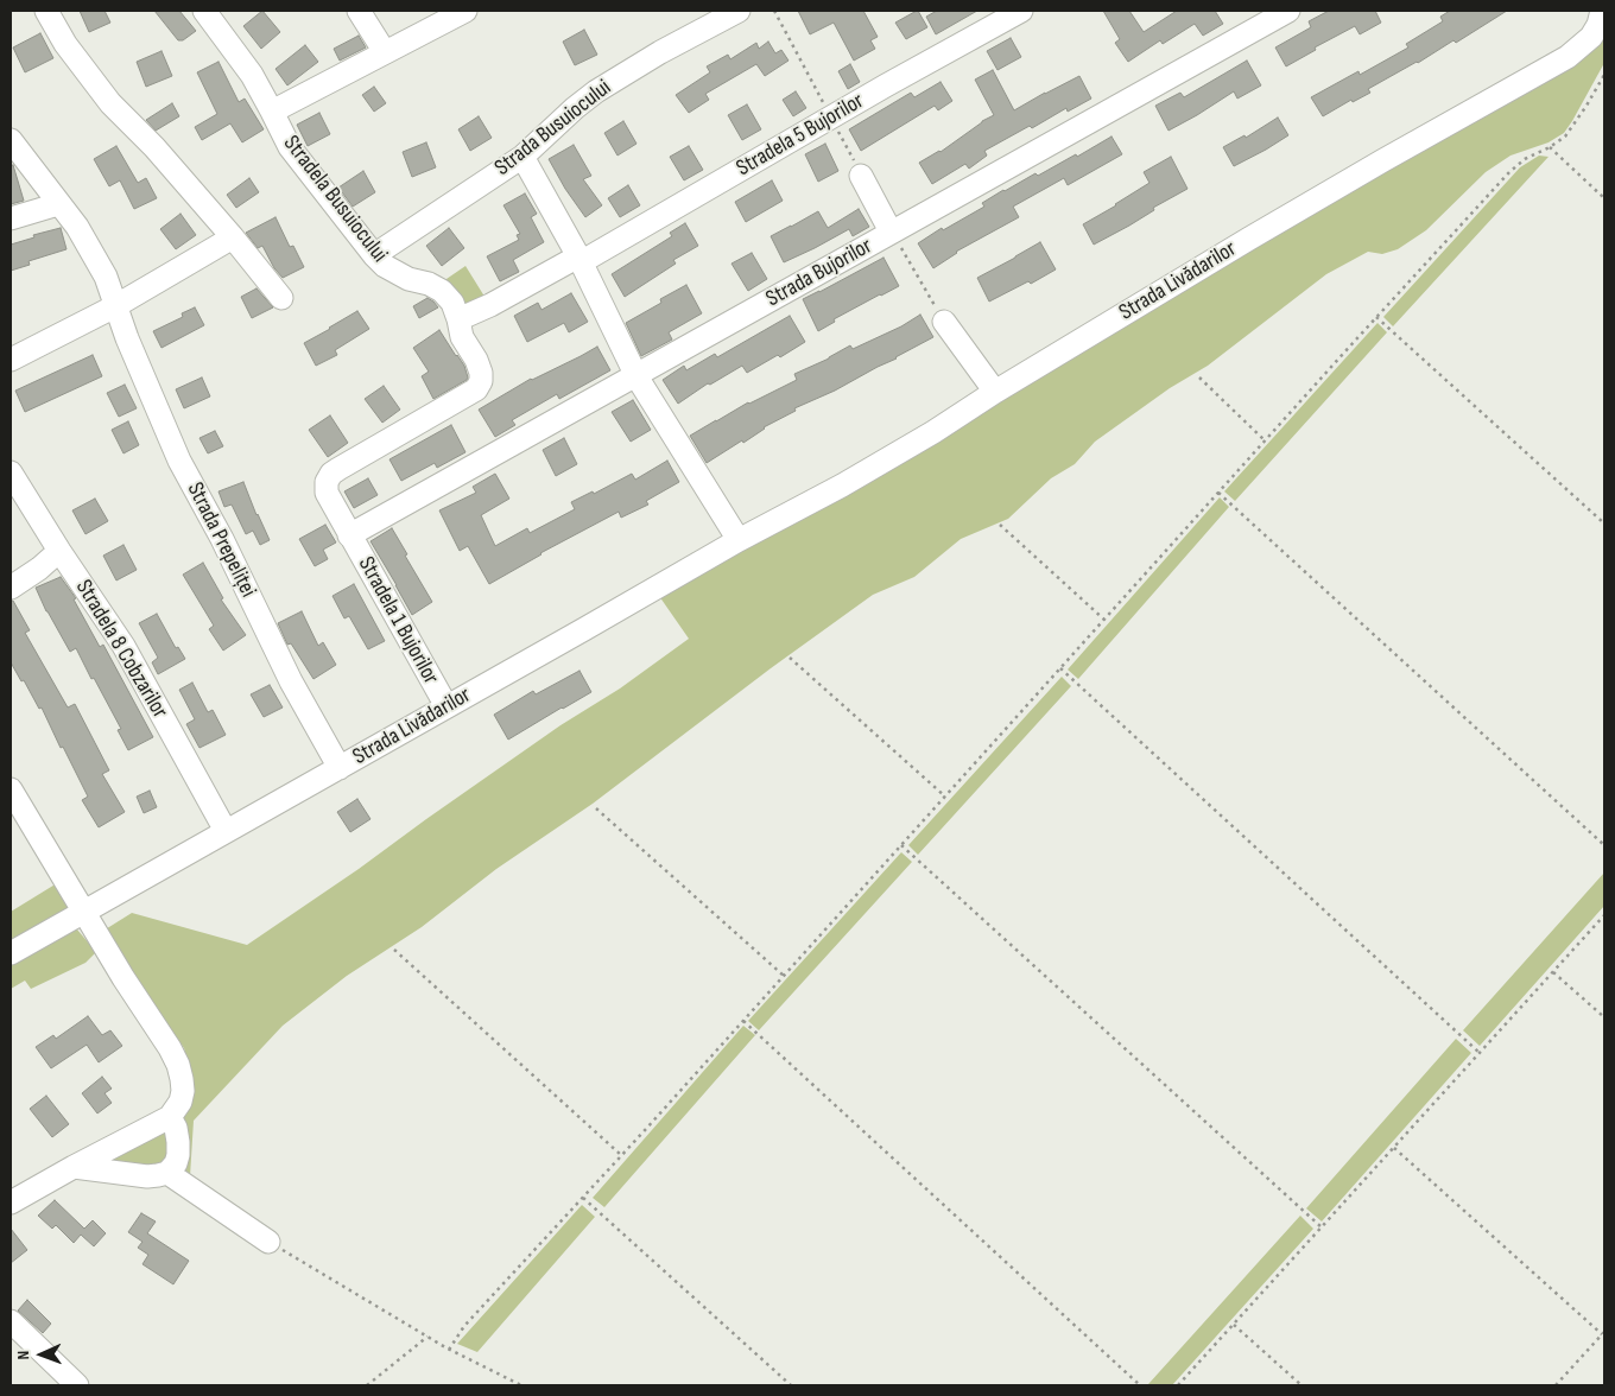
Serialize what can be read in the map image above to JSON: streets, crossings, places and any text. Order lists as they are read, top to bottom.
{
  "streets": {
    "street": [
      "Strada Busuiocului",
      "Stradela 5 Bujorilor",
      "Stradela Busuiocului",
      "Strada Bujorilor",
      "Strada Livădarilor",
      "Strada Prepeliței",
      "Stradela 1 Bujorilor",
      "Stradela 8 Cobzarilor"
    ]
  },
  "crossings": [
    ["Strada Busuiocului", "Stradela Busuiocului"],
    ["Stradela 5 Bujorilor", "Stradela Busuiocului"],
    ["Strada Bujorilor", "Stradela 1 Bujorilor"],
    ["Strada Livădarilor", "Strada Prepeliței"],
    ["Strada Livădarilor", "Stradela 1 Bujorilor"],
    ["Strada Livădarilor", "Stradela 8 Cobzarilor"]
  ],
  "north": "left"
}
